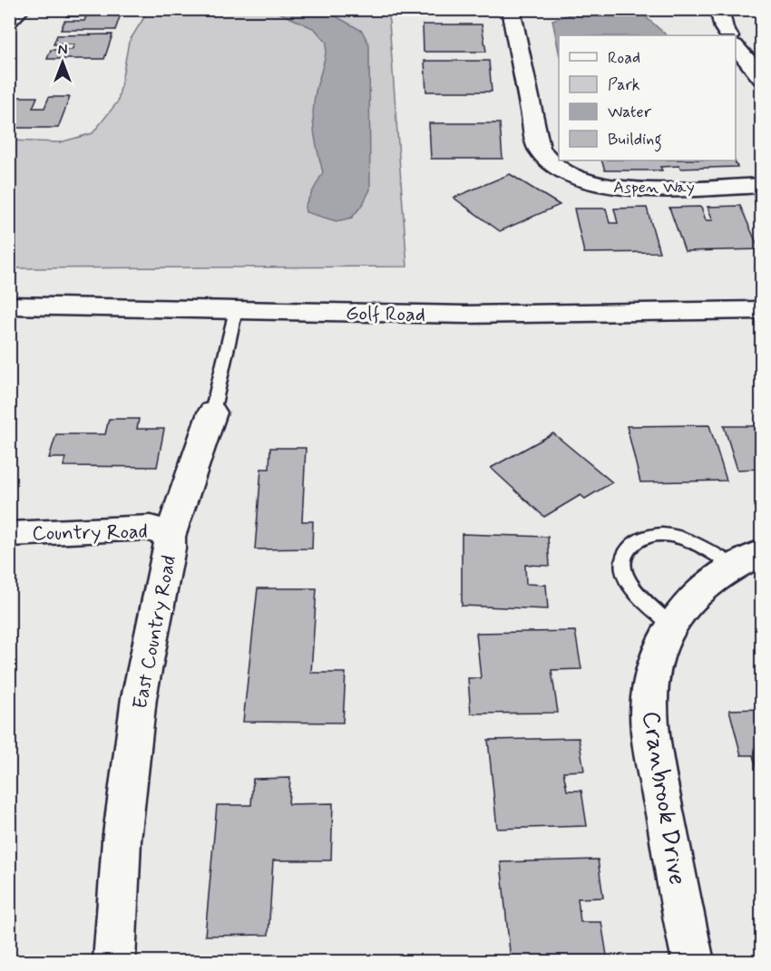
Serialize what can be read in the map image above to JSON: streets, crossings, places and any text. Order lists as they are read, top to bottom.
{
  "streets": {
    "street": [
      "Aspen Way",
      "Golf Road",
      "Country Road",
      "East Country Road",
      "Cranbrook Drive"
    ]
  },
  "crossings": [
    ["Golf Road", "East Country Road"],
    ["Country Road", "East Country Road"]
  ],
  "legend": [
    "Road",
    "Park",
    "Water",
    "Building"
  ],
  "north": "top"
}
